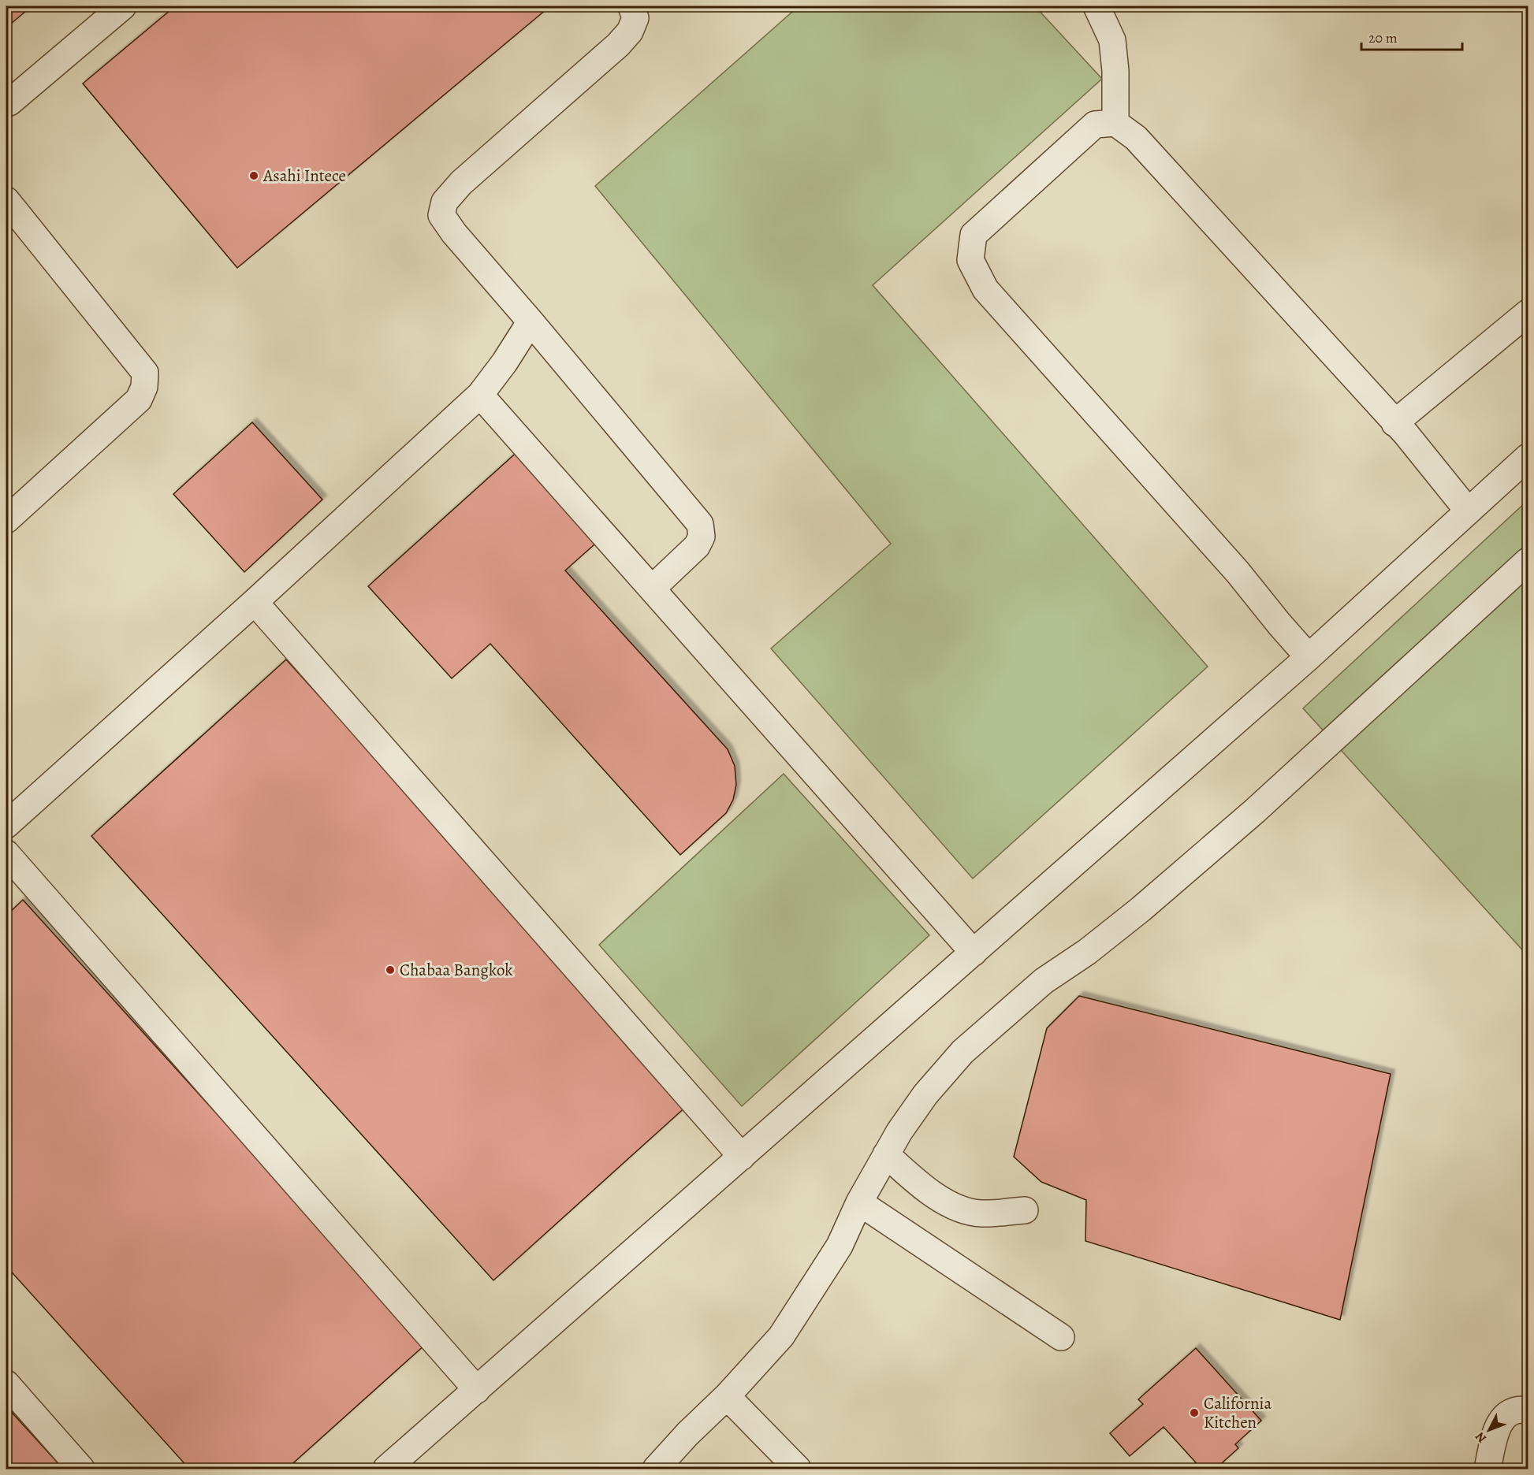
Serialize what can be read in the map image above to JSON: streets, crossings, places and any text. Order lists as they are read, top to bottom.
{
  "places": ["Asahi Intece", "Chabaa Bangkok", "California Kitchen"],
  "scale_bar": "20 m",
  "north": "bottom left"
}
